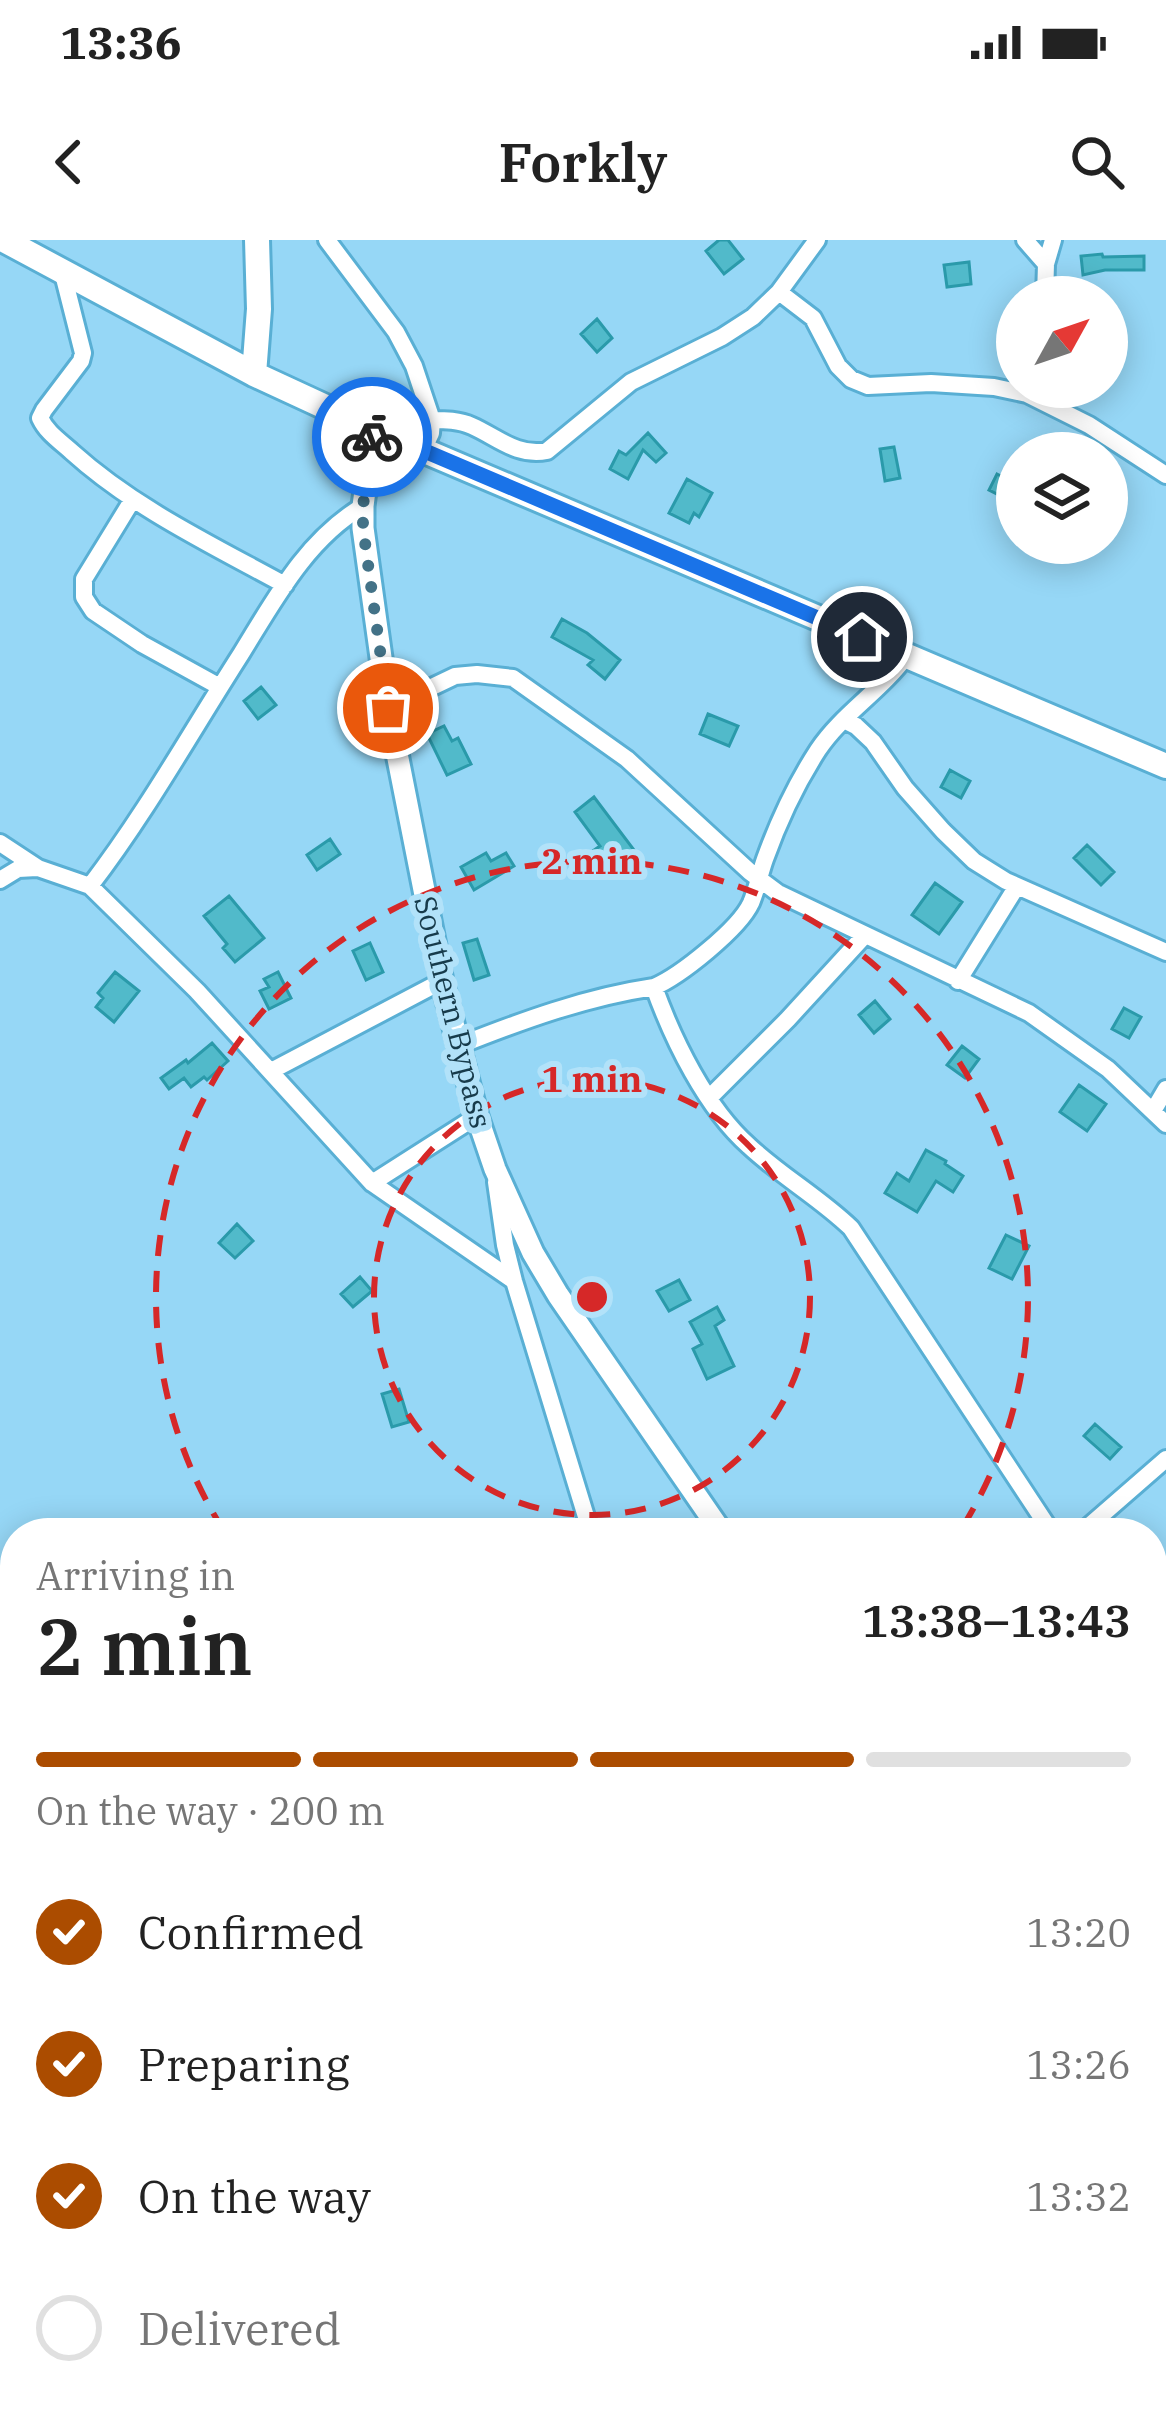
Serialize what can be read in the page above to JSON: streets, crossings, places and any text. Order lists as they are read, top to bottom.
{
  "streets": {
    "street": ["Southern Bypass"]
  },
  "north": "top right",
  "page": {
    "status": "13:36",
    "header": "Forkly",
    "heading": ["2 min", "Arriving in", "13:38–13:43"],
    "bar": "On the way · 200 m",
    "list": [
      ["Confirmed", "13:20"],
      ["Preparing", "13:26"],
      ["On the way", "13:32"],
      "Delivered"
    ]
  },
  "rings": ["2 min", "1 min"]
}
